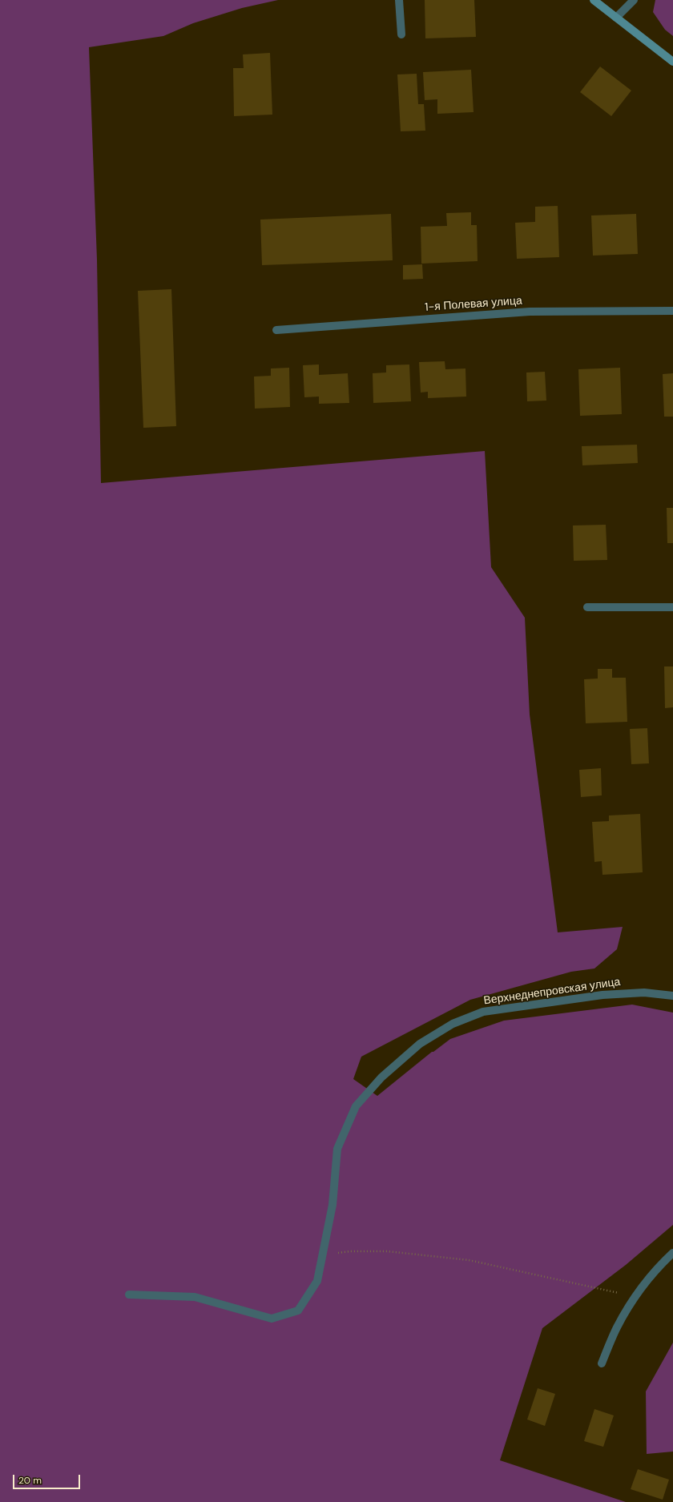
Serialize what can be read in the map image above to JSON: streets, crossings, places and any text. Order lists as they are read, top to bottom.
{
  "streets": {
    "street": ["1-я Полевая улица", "Верхнеднепровская улица"]
  },
  "scale_bar": "20 m"
}
